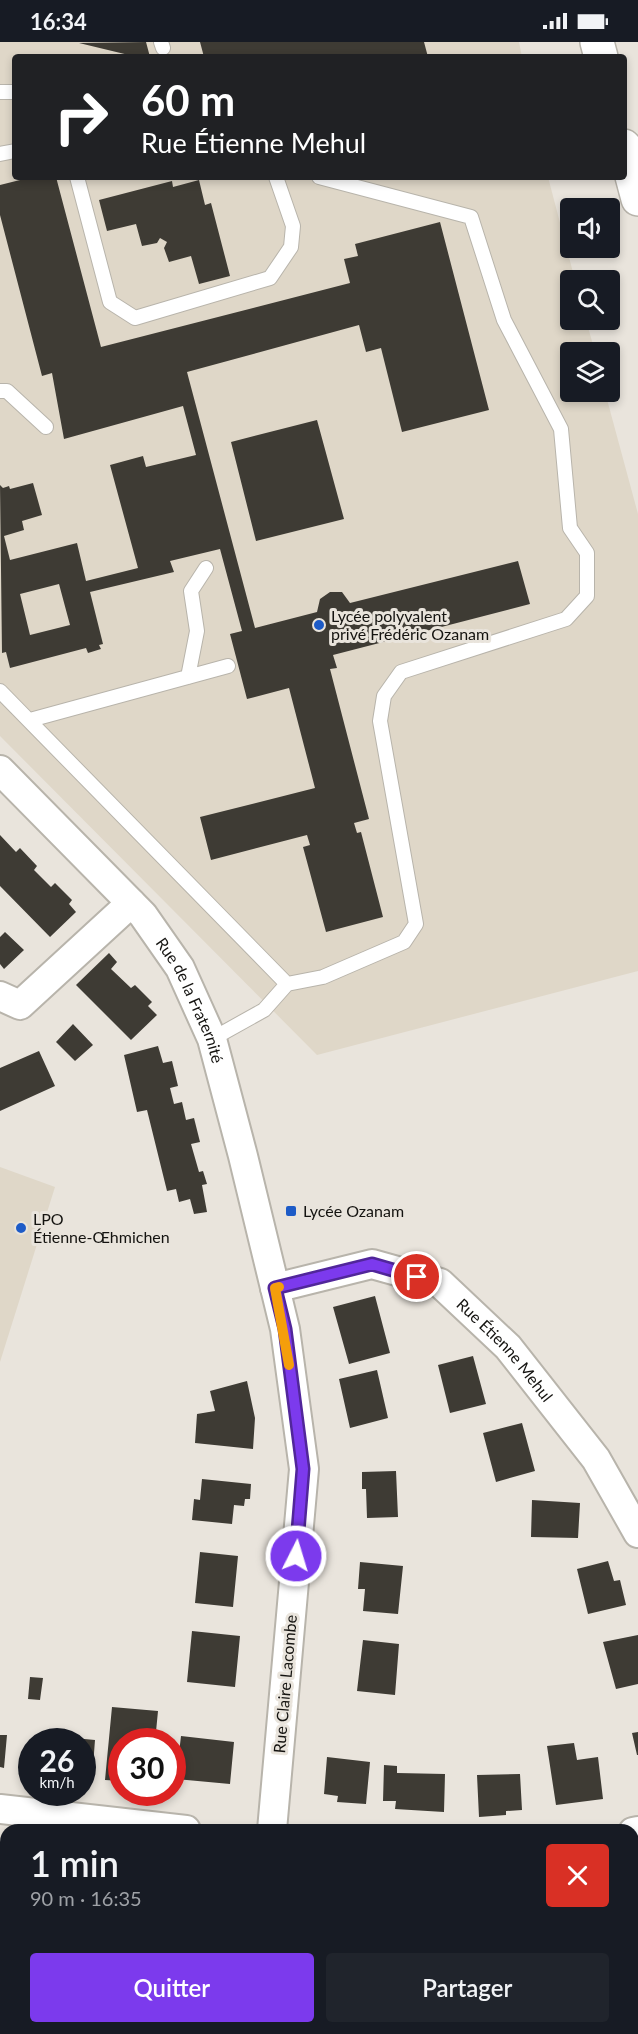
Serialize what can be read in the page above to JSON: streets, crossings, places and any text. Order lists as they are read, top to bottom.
{
  "streets": {
    "street": ["Rue de la Fraternité", "Rue Étienne Mehul", "Rue Claire Lacombe"]
  },
  "crossings": [
    ["Rue de la Fraternité", "Rue Étienne Mehul"],
    ["Rue de la Fraternité", "Rue Claire Lacombe"],
    ["Rue Étienne Mehul", "Rue Claire Lacombe"]
  ],
  "places": {
    "other": ["Lycée polyvalent privé Frédéric Ozanam", "LPO Étienne-Œhmichen"],
    "transit": ["Lycée Ozanam"]
  },
  "page": {
    "status": "16:34",
    "turn": ["60 m", "Rue Étienne Mehul"],
    "speed": "26 km/h",
    "limit": "30",
    "heading": ["1 min", "90 m · 16:35"],
    "buttons": ["Quitter", "Partager"]
  }
}
